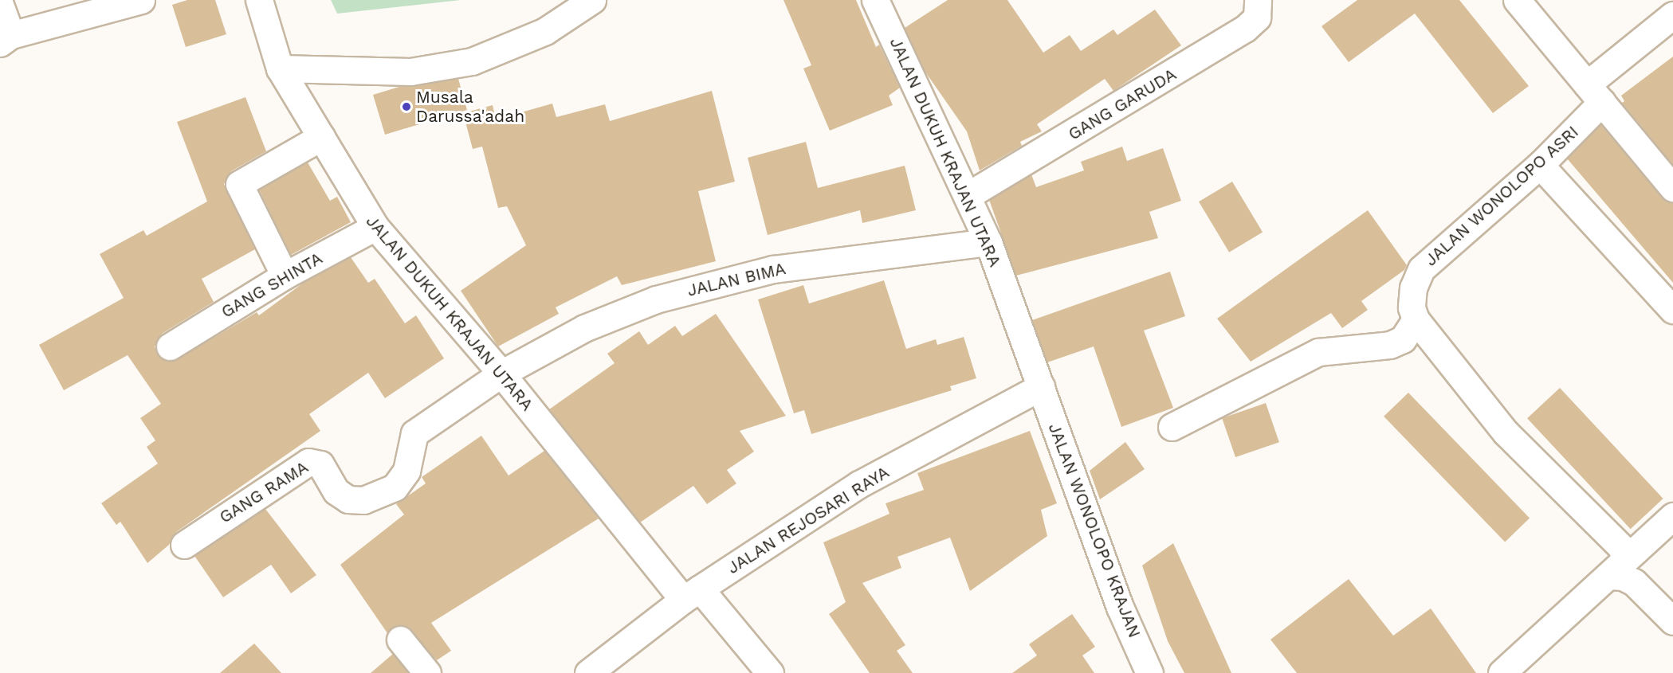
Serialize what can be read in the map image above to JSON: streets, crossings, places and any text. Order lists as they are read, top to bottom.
{
  "streets": {
    "street": [
      "GANG GARUDA",
      "JALAN DUKUH KRAJAN UTARA",
      "JALAN WONOLOPO ASRI",
      "JALAN BIMA",
      "GANG SHINTA",
      "GANG RAMA",
      "JALAN REJOSARI RAYA",
      "JALAN WONOLOPO KRAJAN"
    ]
  },
  "crossings": [
    ["GANG GARUDA", "JALAN DUKUH KRAJAN UTARA"],
    ["JALAN DUKUH KRAJAN UTARA", "JALAN BIMA"],
    ["JALAN DUKUH KRAJAN UTARA", "GANG SHINTA"],
    ["JALAN DUKUH KRAJAN UTARA", "GANG RAMA"],
    ["JALAN DUKUH KRAJAN UTARA", "JALAN REJOSARI RAYA"],
    ["JALAN DUKUH KRAJAN UTARA", "JALAN WONOLOPO KRAJAN"],
    ["JALAN BIMA", "GANG RAMA"],
    ["JALAN REJOSARI RAYA", "JALAN WONOLOPO KRAJAN"]
  ],
  "places": ["Musala Darussa'adah"]
}
